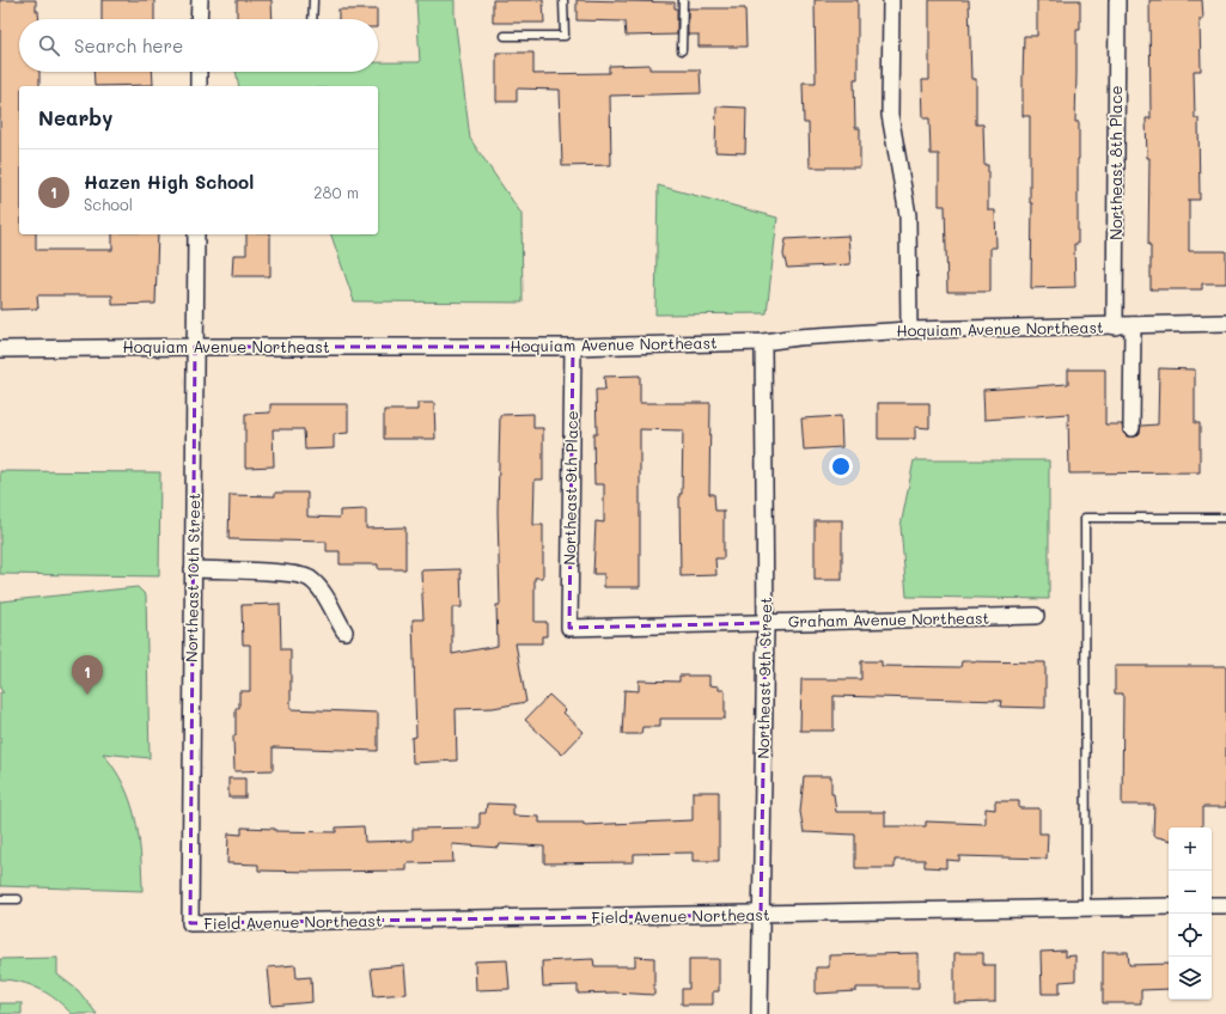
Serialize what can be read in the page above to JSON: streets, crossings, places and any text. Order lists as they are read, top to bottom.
{
  "streets": {
    "street": [
      "Northeast 8th Place",
      "Hoquiam Avenue Northeast",
      "Northeast 9th Place",
      "Northeast 10th Street",
      "Graham Avenue Northeast",
      "Northeast 9th Street",
      "Field Avenue Northeast"
    ]
  },
  "crossings": [
    ["Northeast 8th Place", "Hoquiam Avenue Northeast"],
    ["Hoquiam Avenue Northeast", "Northeast 9th Place"],
    ["Hoquiam Avenue Northeast", "Northeast 10th Street"],
    ["Hoquiam Avenue Northeast", "Northeast 9th Street"],
    ["Northeast 9th Place", "Graham Avenue Northeast"],
    ["Northeast 10th Street", "Field Avenue Northeast"],
    ["Graham Avenue Northeast", "Northeast 9th Street"],
    ["Northeast 9th Street", "Field Avenue Northeast"]
  ],
  "page": {
    "search": "Search here",
    "heading": "Nearby",
    "list": [
      {
        "mark": "1",
        "name": "Hazen High School",
        "note": "School",
        "value": "280 m"
      }
    ],
    "pins": "1",
    "map_buttons": ["+", "−"]
  }
}
